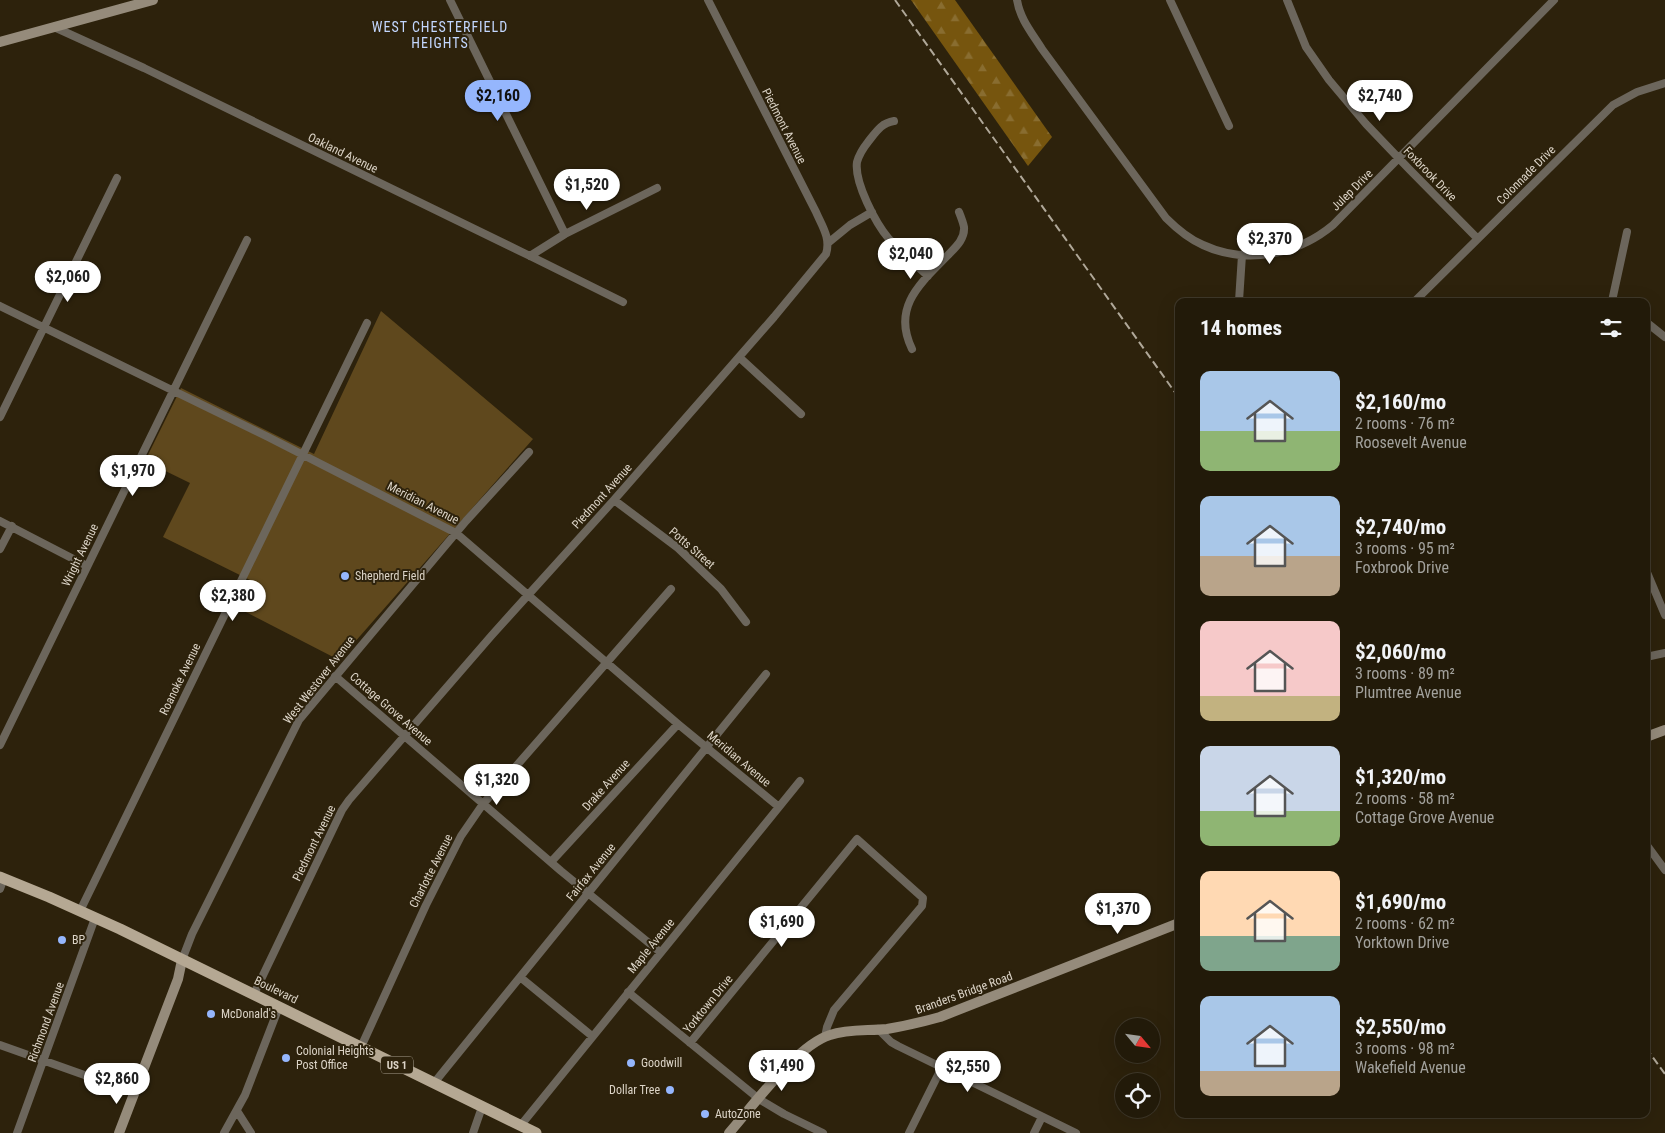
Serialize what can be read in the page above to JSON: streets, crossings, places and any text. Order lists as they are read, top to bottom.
{
  "streets": {
    "main road": ["Boulevard", "US 1"],
    "street": [
      "Piedmont Avenue",
      "Oakland Avenue",
      "Foxbrook Drive",
      "Colonnade Drive",
      "Julep Drive",
      "Meridian Avenue",
      "Potts Street",
      "Wright Avenue",
      "Roanoke Avenue",
      "West Westover Avenue",
      "Cottage Grove Avenue",
      "Drake Avenue",
      "Charlotte Avenue",
      "Fairfax Avenue",
      "Maple Avenue",
      "Branders Bridge Road",
      "Yorktown Drive",
      "Richmond Avenue"
    ]
  },
  "crossings": [
    ["Piedmont Avenue", "Meridian Avenue"],
    ["Piedmont Avenue", "Potts Street"],
    ["Piedmont Avenue", "Cottage Grove Avenue"],
    ["Piedmont Avenue", "Boulevard"],
    ["Foxbrook Drive", "Colonnade Drive"],
    ["Foxbrook Drive", "Julep Drive"],
    ["Meridian Avenue", "Wright Avenue"],
    ["Meridian Avenue", "Roanoke Avenue"],
    ["Meridian Avenue", "West Westover Avenue"],
    ["Meridian Avenue", "Drake Avenue"],
    ["Meridian Avenue", "Charlotte Avenue"],
    ["Meridian Avenue", "Fairfax Avenue"],
    ["Meridian Avenue", "Maple Avenue"],
    ["Roanoke Avenue", "Boulevard"],
    ["West Westover Avenue", "Cottage Grove Avenue"],
    ["West Westover Avenue", "Boulevard"],
    ["Cottage Grove Avenue", "Drake Avenue"],
    ["Cottage Grove Avenue", "Charlotte Avenue"],
    ["Cottage Grove Avenue", "Fairfax Avenue"],
    ["Cottage Grove Avenue", "Maple Avenue"],
    ["Charlotte Avenue", "Boulevard"],
    ["Fairfax Avenue", "Boulevard"],
    ["Maple Avenue", "Boulevard"],
    ["Boulevard", "Richmond Avenue"],
    ["Branders Bridge Road", "Yorktown Drive"]
  ],
  "districts": ["WEST CHESTERFIELD HEIGHTS"],
  "places": [
    "Shepherd Field",
    "BP",
    "McDonald's",
    "Colonial Heights Post Office",
    "Goodwill",
    "Dollar Tree",
    "AutoZone"
  ],
  "north": "bottom right",
  "page": {
    "price": [
      "$2,160",
      "$2,740",
      "$1,520",
      "$2,370",
      "$2,040",
      "$2,060",
      "$1,970",
      "$2,380",
      "$1,320",
      "$1,370",
      "$1,690",
      "$1,490",
      "$2,550",
      "$2,860"
    ],
    "heading": "14 homes",
    "list": [
      {
        "name": "$2,160/mo",
        "note": "2 rooms · 76 m² · Roosevelt Avenue"
      },
      {
        "name": "$2,740/mo",
        "note": "3 rooms · 95 m² · Foxbrook Drive"
      },
      {
        "name": "$2,060/mo",
        "note": "3 rooms · 89 m² · Plumtree Avenue"
      },
      {
        "name": "$1,320/mo",
        "note": "2 rooms · 58 m² · Cottage Grove Avenue"
      },
      {
        "name": "$1,690/mo",
        "note": "2 rooms · 62 m² · Yorktown Drive"
      },
      {
        "name": "$2,550/mo",
        "note": "3 rooms · 98 m² · Wakefield Avenue"
      }
    ]
  }
}
